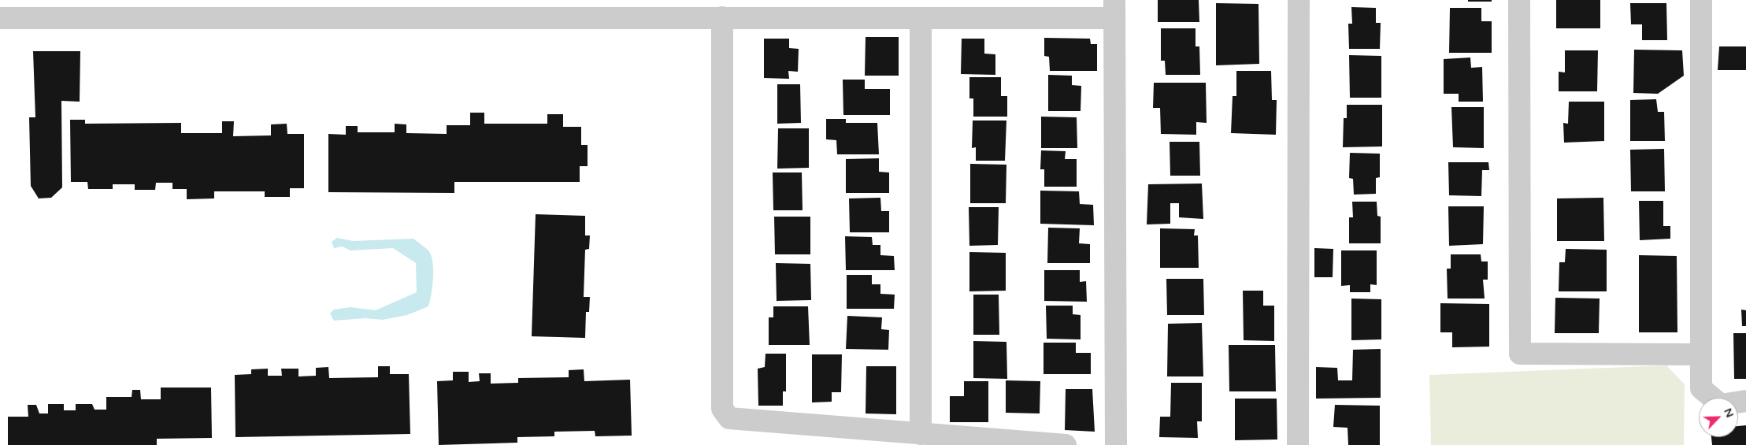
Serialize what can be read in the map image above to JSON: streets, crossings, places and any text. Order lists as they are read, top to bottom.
{
  "north": "top right"
}
